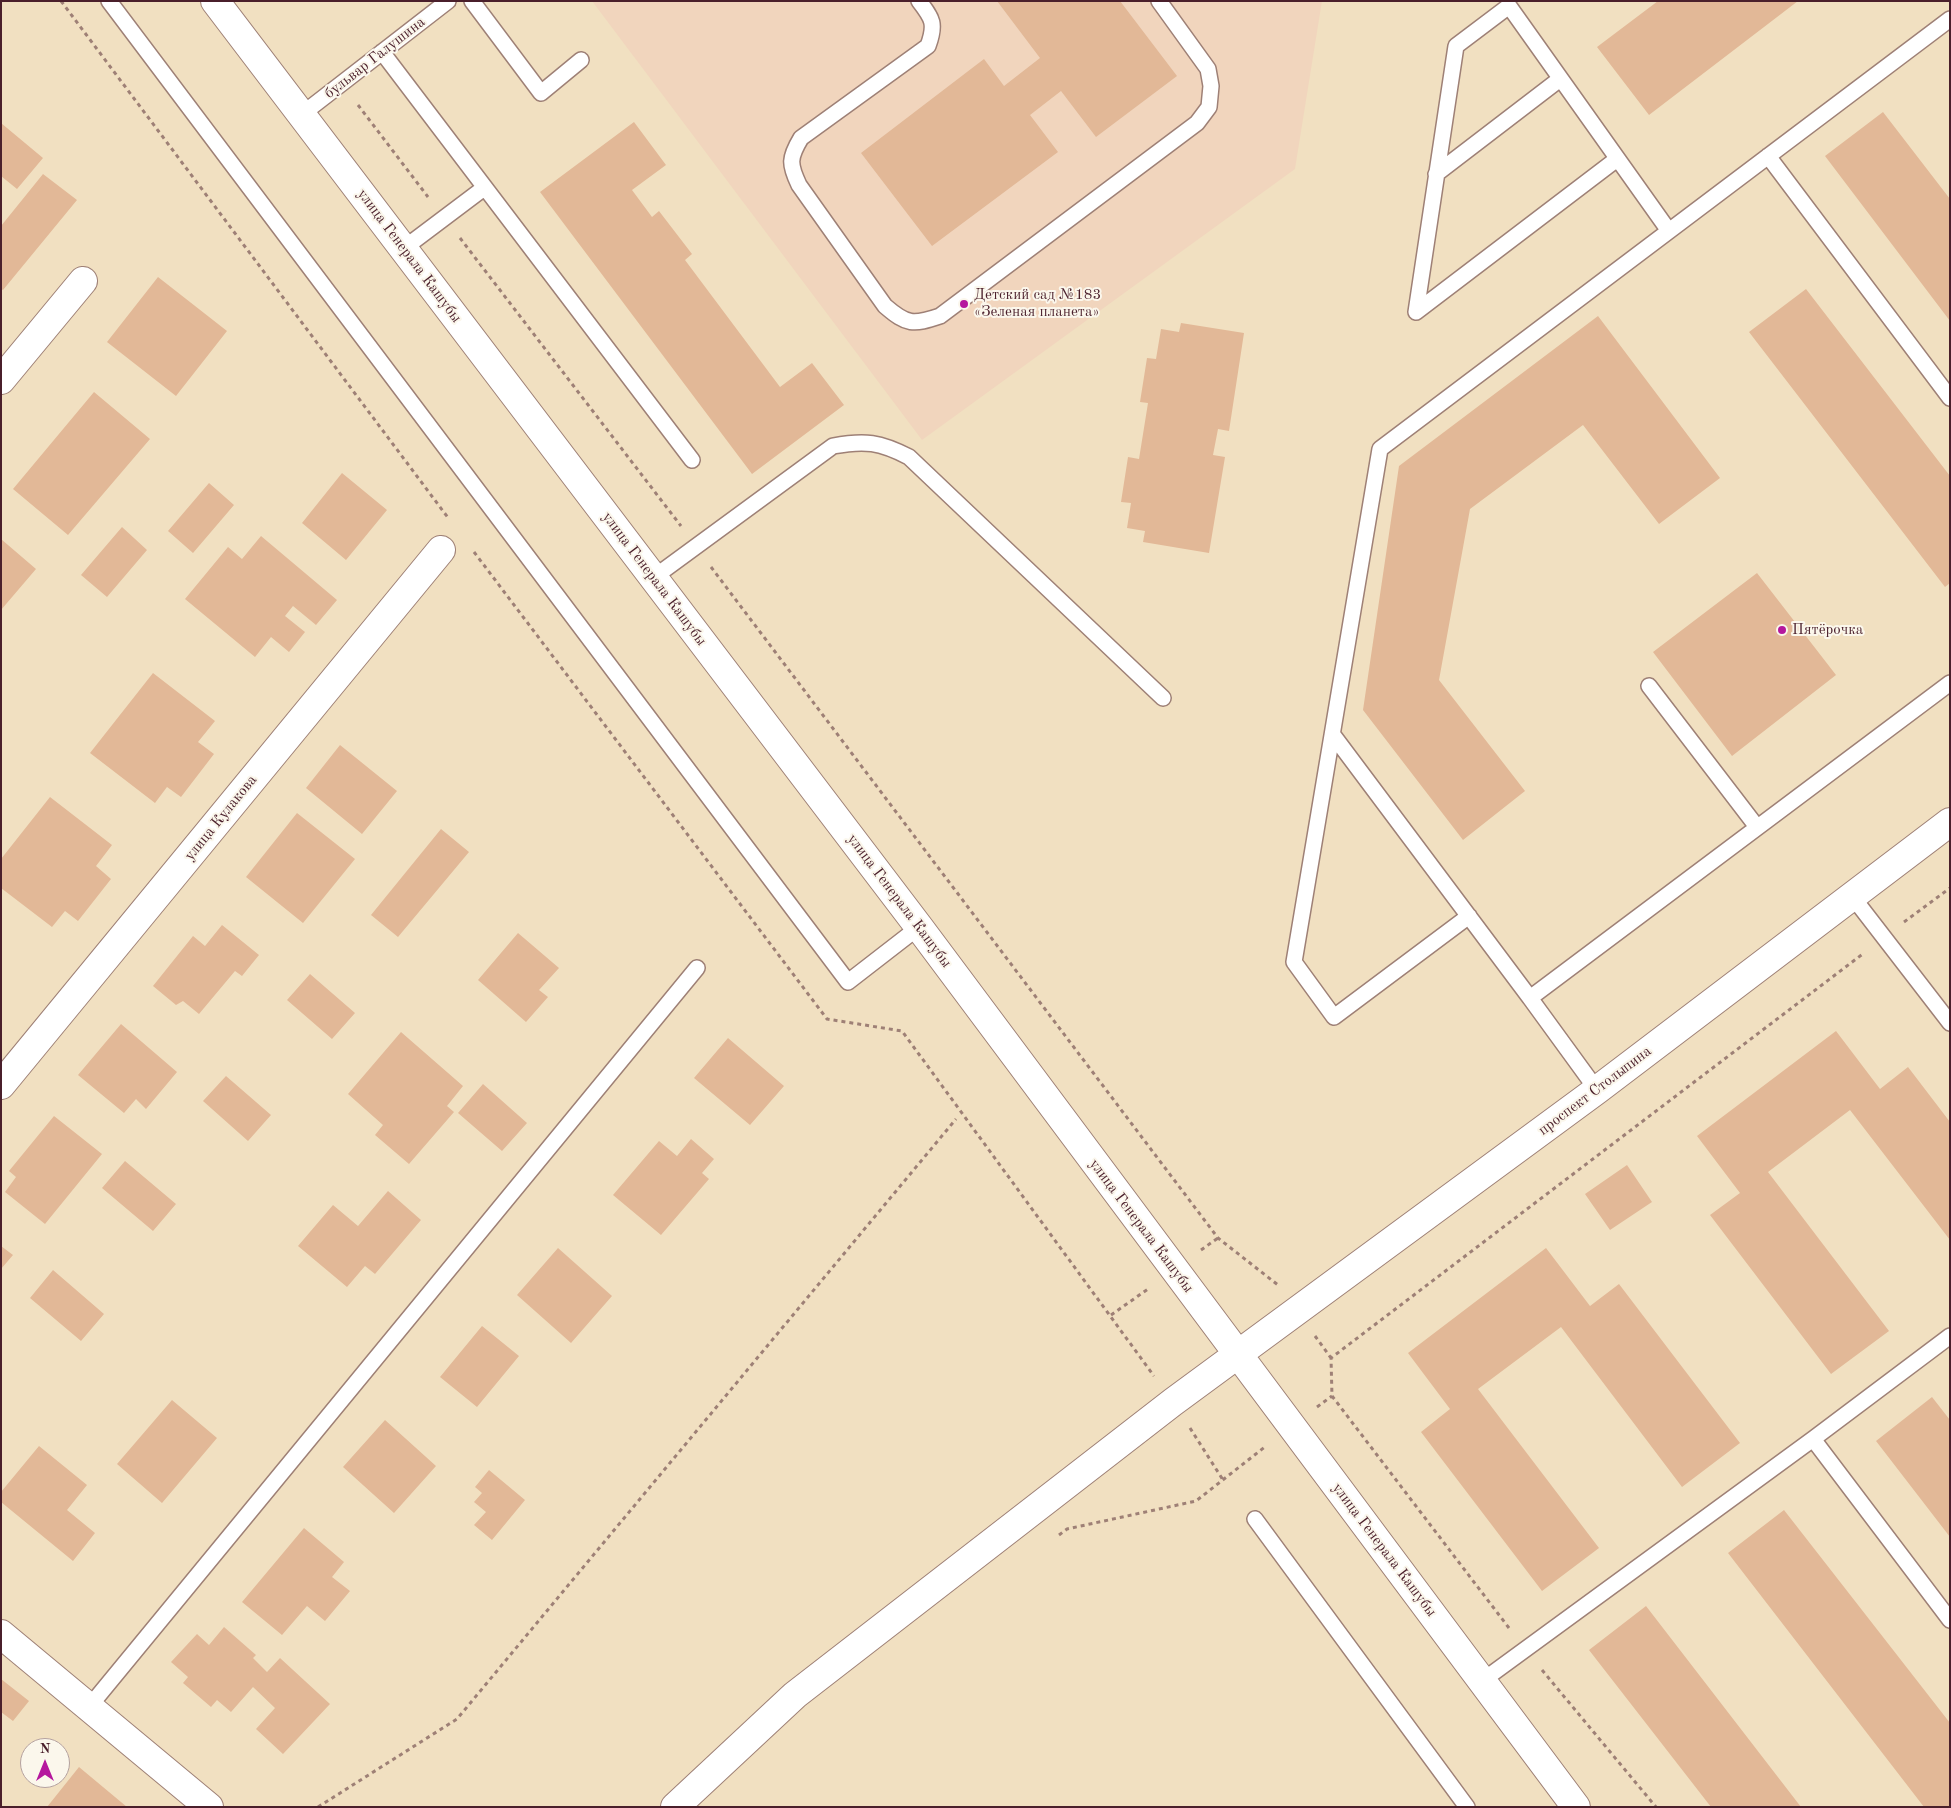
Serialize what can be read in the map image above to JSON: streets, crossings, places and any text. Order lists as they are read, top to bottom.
{
  "streets": {
    "street": ["улица Генерала Кашубы", "улица Кулакова", "проспект Столыпина"],
    "lane": ["бульвар Галушина"]
  },
  "crossings": [
    ["бульвар Галушина", "улица Генерала Кашубы"],
    ["улица Генерала Кашубы", "проспект Столыпина"]
  ],
  "places": ["Детский сад №183 «Зеленая планета»", "Пятёрочка"],
  "north": "top"
}
